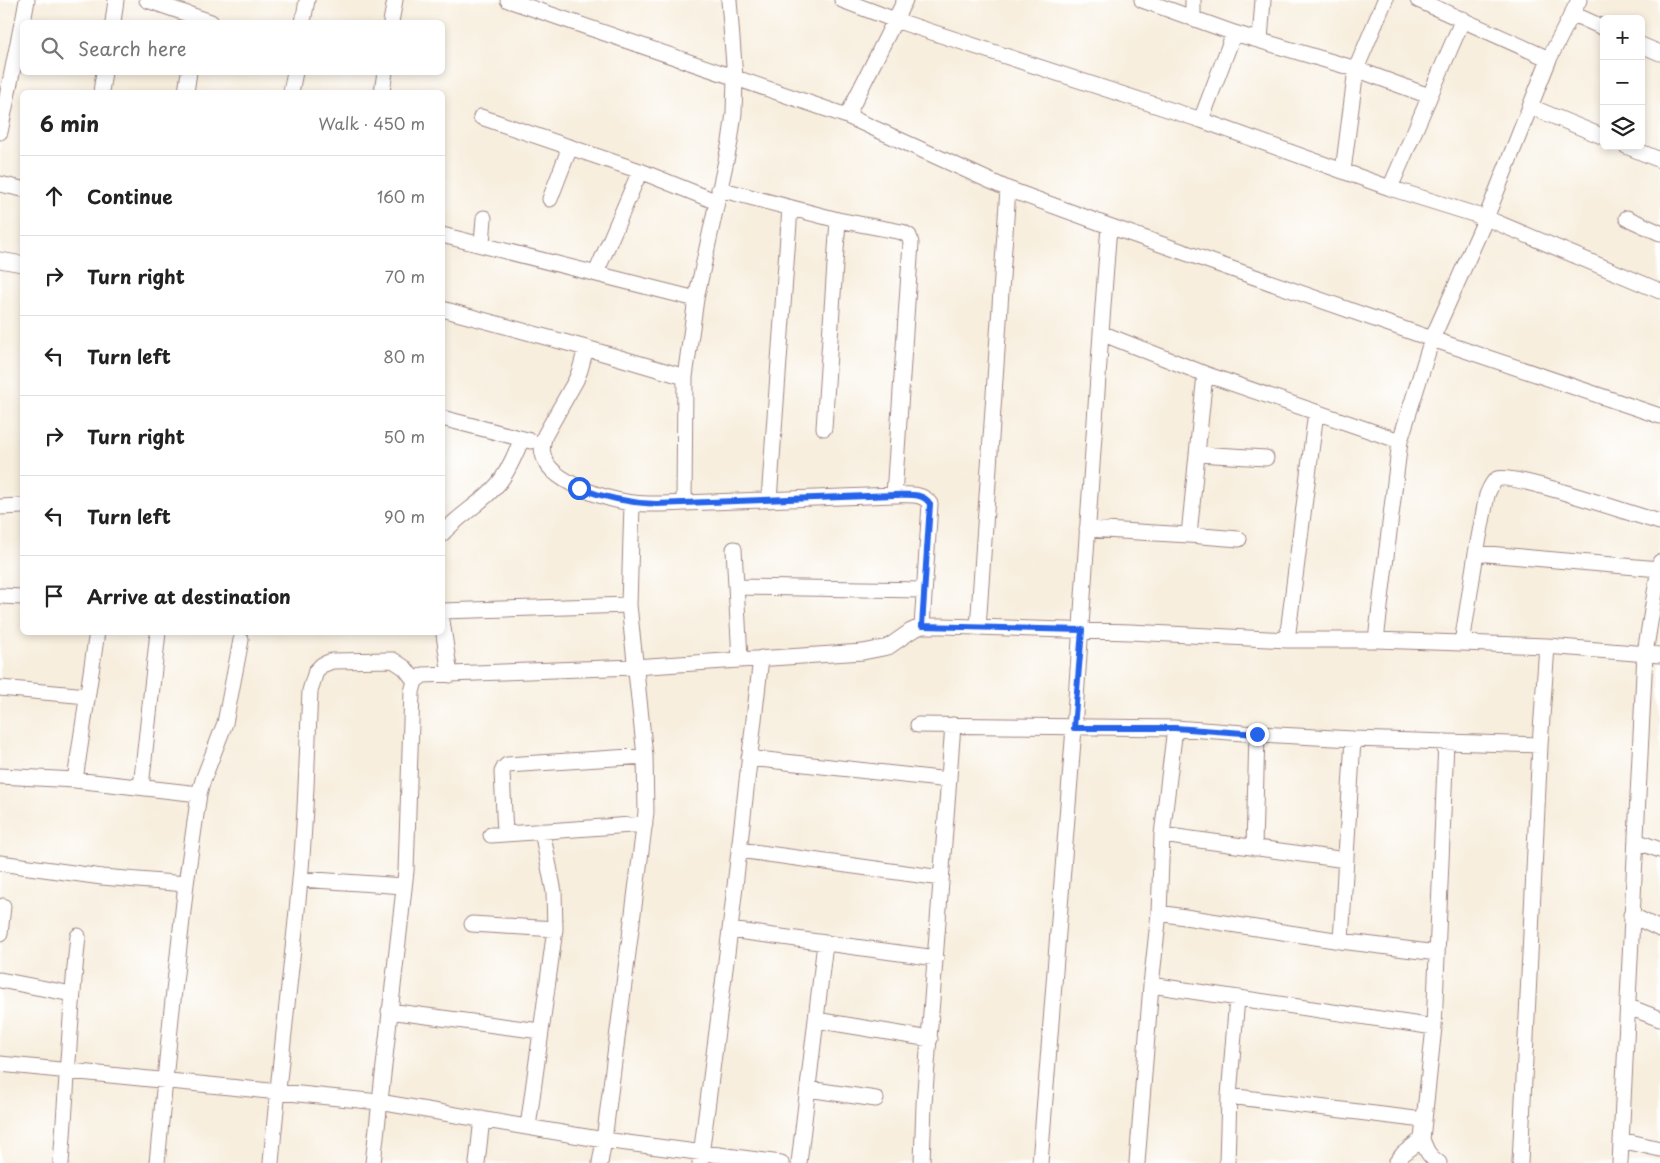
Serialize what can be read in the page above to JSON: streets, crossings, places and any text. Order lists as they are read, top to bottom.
{
  "page": {
    "map_buttons": ["+", "−"],
    "search": "Search here",
    "heading": ["6 min", "Walk · 450 m"],
    "list": [
      ["Continue", "160 m"],
      ["Turn right", "70 m"],
      ["Turn left", "80 m"],
      ["Turn right", "50 m"],
      ["Turn left", "90 m"],
      "Arrive at destination"
    ]
  }
}
